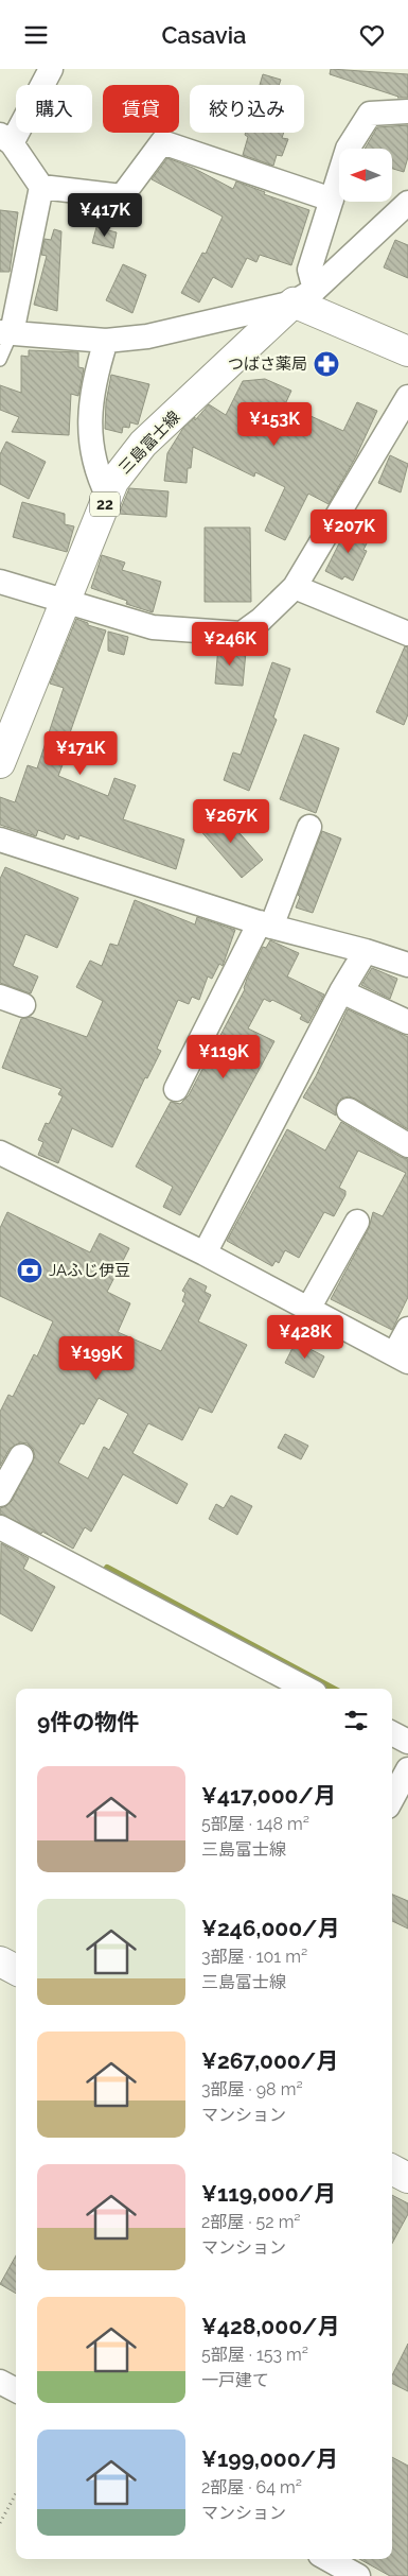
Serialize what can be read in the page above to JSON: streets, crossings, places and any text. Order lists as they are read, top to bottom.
{
  "streets": {
    "main road": ["三島富士線", "22"]
  },
  "places": {
    "pharmacy": ["つばさ薬局"],
    "bank": ["JAふじ伊豆"]
  },
  "north": "left",
  "page": {
    "header": "Casavia",
    "chip": ["購入", "賃貸", "絞り込み"],
    "price": [
      "¥417K",
      "¥153K",
      "¥207K",
      "¥246K",
      "¥171K",
      "¥267K",
      "¥119K",
      "¥428K",
      "¥199K"
    ],
    "heading": "9件の物件",
    "list": [
      {
        "name": "¥417,000/月",
        "note": "5部屋 · 148 m² · 三島富士線"
      },
      {
        "name": "¥246,000/月",
        "note": "3部屋 · 101 m² · 三島富士線"
      },
      {
        "name": "¥267,000/月",
        "note": "3部屋 · 98 m² · マンション"
      },
      {
        "name": "¥119,000/月",
        "note": "2部屋 · 52 m² · マンション"
      },
      {
        "name": "¥428,000/月",
        "note": "5部屋 · 153 m² · 一戸建て"
      },
      {
        "name": "¥199,000/月",
        "note": "2部屋 · 64 m² · マンション"
      }
    ]
  }
}
